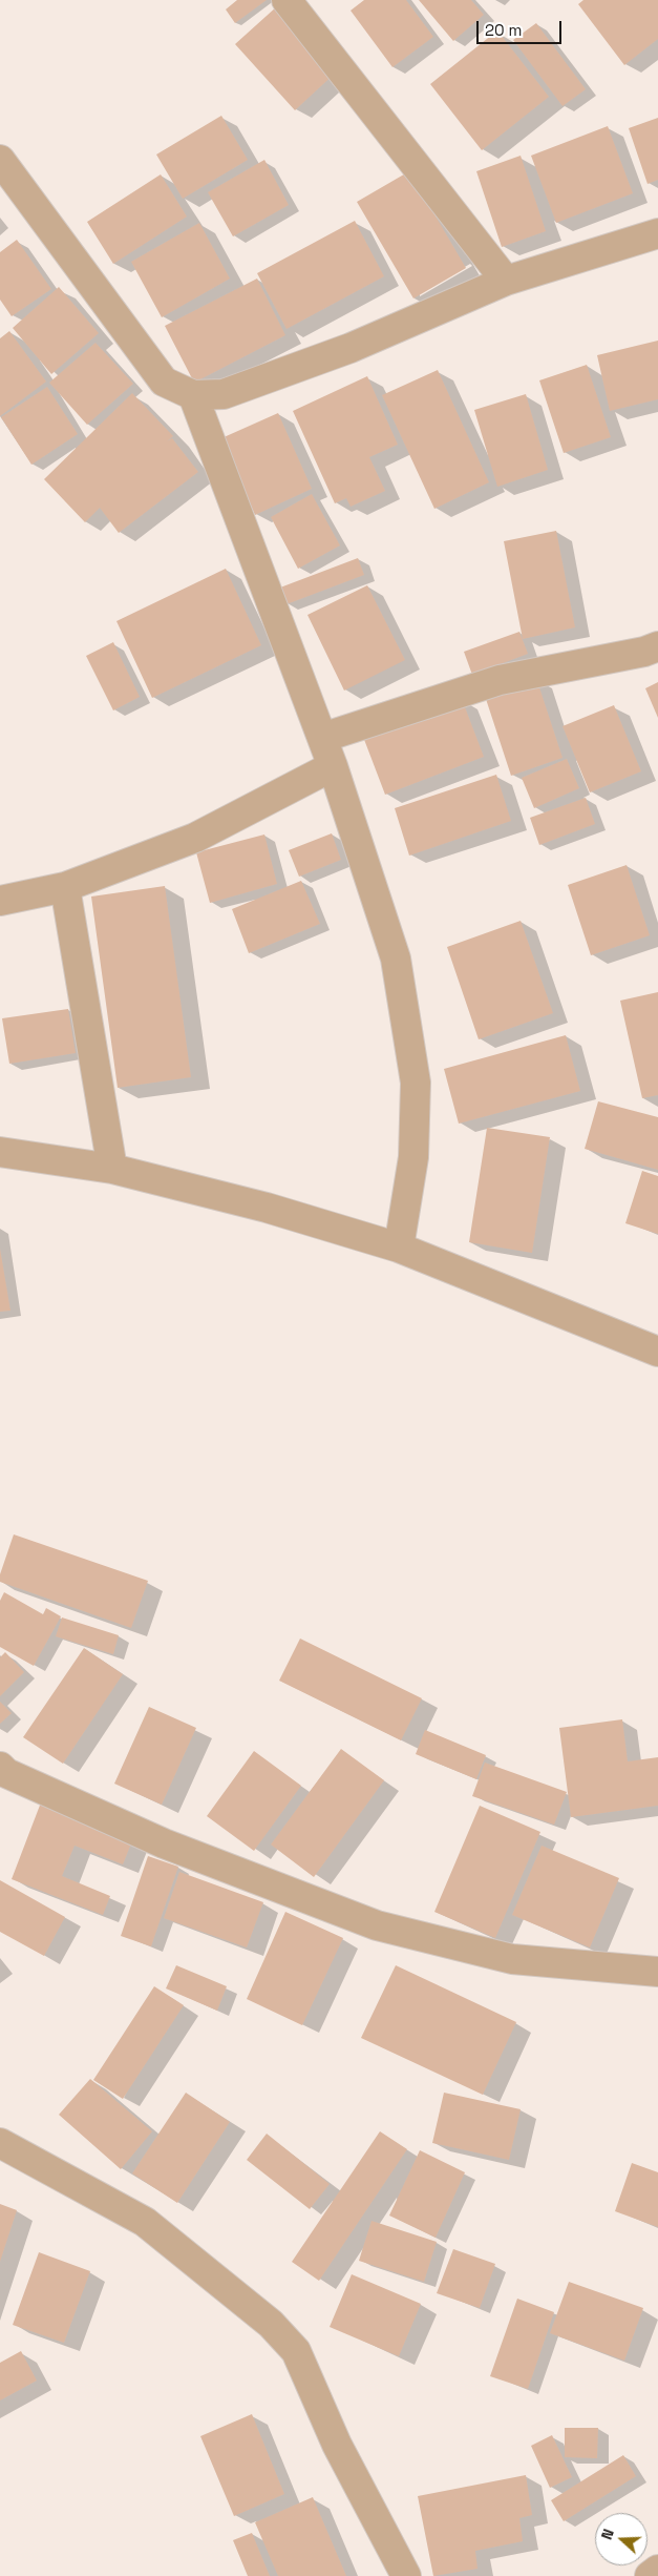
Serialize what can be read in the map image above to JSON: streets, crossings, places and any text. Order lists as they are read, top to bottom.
{
  "scale_bar": "20 m",
  "north": "left"
}
